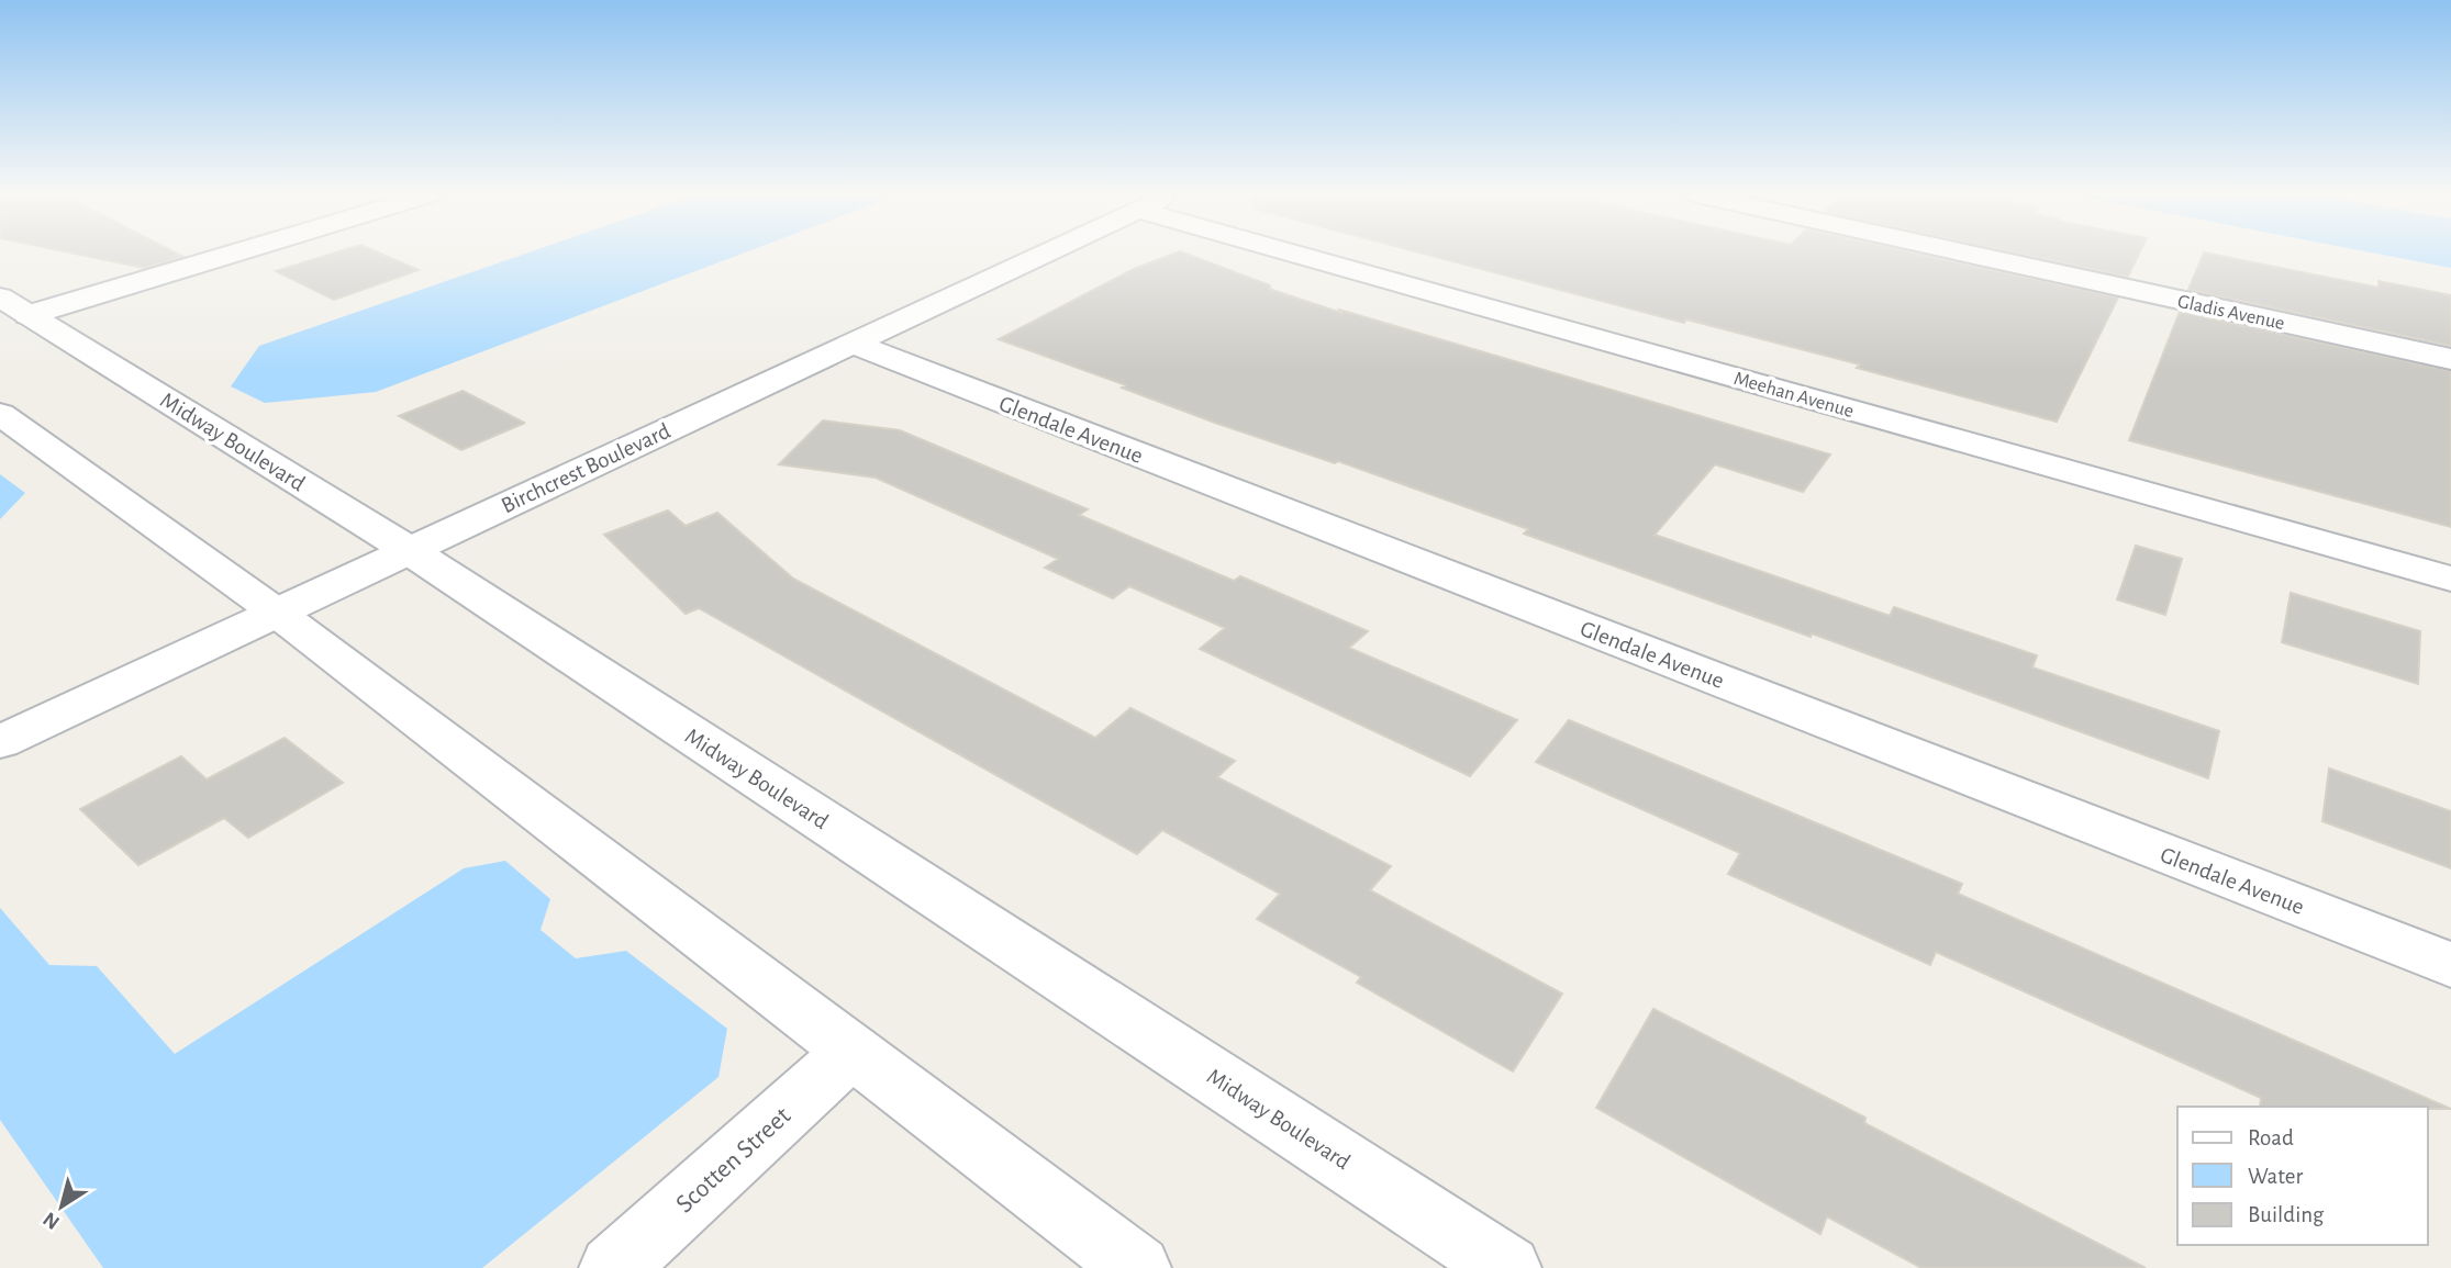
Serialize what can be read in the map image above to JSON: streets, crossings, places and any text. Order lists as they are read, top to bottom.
{
  "streets": {
    "street": [
      "Gladis Avenue",
      "Meehan Avenue",
      "Glendale Avenue",
      "Midway Boulevard",
      "Birchcrest Boulevard",
      "Scotten Street"
    ]
  },
  "crossings": [
    ["Glendale Avenue", "Birchcrest Boulevard"],
    ["Midway Boulevard", "Birchcrest Boulevard"]
  ],
  "legend": ["Road", "Water", "Building"],
  "north": "bottom left"
}
